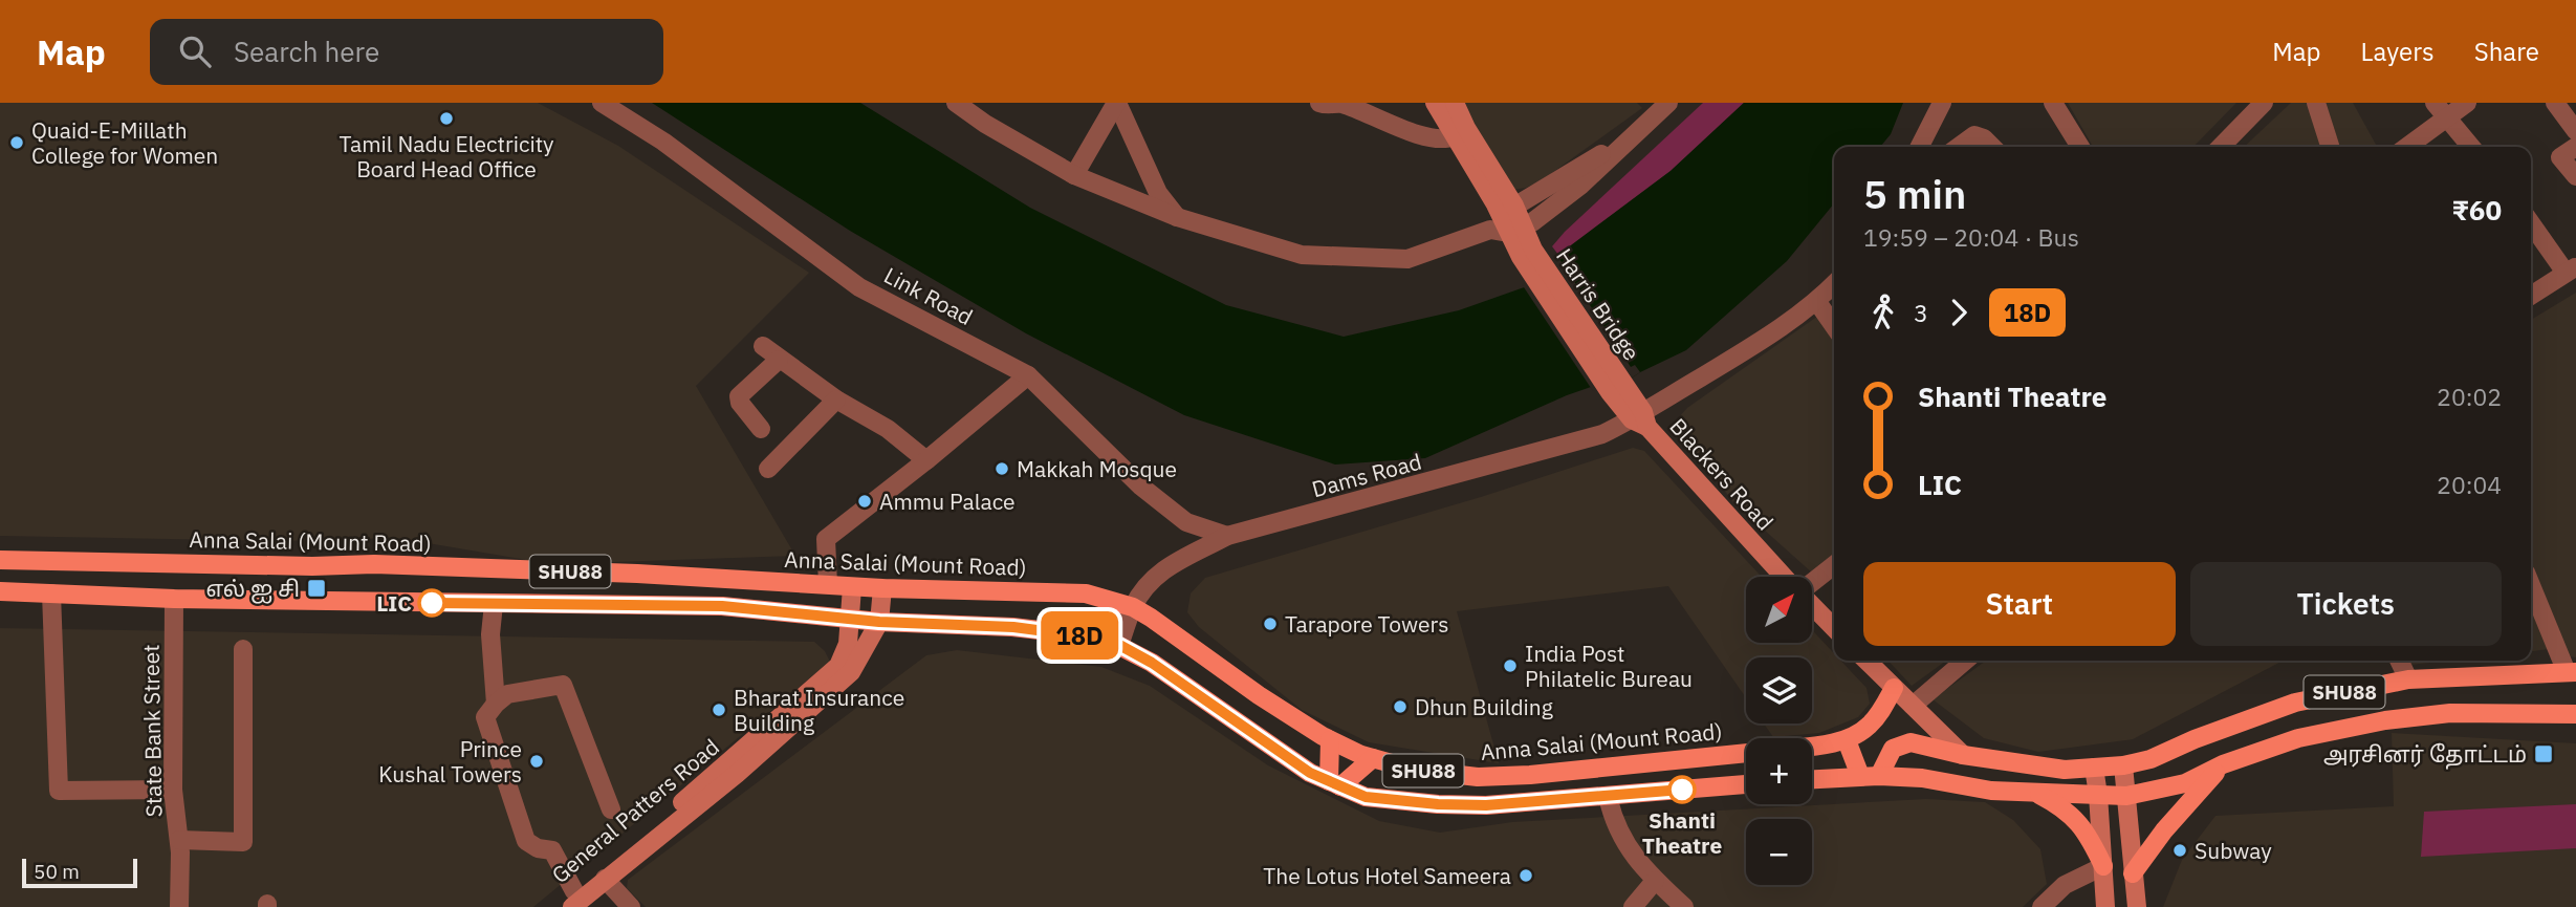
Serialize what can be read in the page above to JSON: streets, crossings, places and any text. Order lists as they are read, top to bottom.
{
  "streets": {
    "main road": [
      "Harris Bridge",
      "Blackers Road",
      "Anna Salai (Mount Road)",
      "SHU88",
      "General Patters Road"
    ],
    "street": ["Link Road", "Dams Road", "State Bank Street"]
  },
  "crossings": [
    ["Link Road", "Dams Road"],
    ["Harris Bridge", "Blackers Road"],
    ["Blackers Road", "Dams Road"],
    ["Dams Road", "Anna Salai (Mount Road)"],
    ["Dams Road", "SHU88"],
    ["Anna Salai (Mount Road)", "General Patters Road"],
    ["SHU88", "State Bank Street"],
    ["SHU88", "General Patters Road"]
  ],
  "places": {
    "other": [
      "Tamil Nadu Electricity Board Head Office",
      "Quaid-E-Millath College for Women",
      "Makkah Mosque",
      "Ammu Palace",
      "LIC",
      "Tarapore Towers",
      "India Post Philatelic Bureau",
      "Dhun Building",
      "Bharat Insurance Building",
      "Prince Kushal Towers",
      "Shanti Theatre",
      "Subway",
      "The Lotus Hotel Sameera"
    ],
    "transit": ["எல் ஐ சி", "அரசினர் தோட்டம்"]
  },
  "lines": ["bus line 18D"],
  "scale_bar": "50 m",
  "north": "top right",
  "page": {
    "header": "Map",
    "search": "Search here",
    "nav": ["Map", "Layers", "Share"],
    "on_map": "18D",
    "heading": ["5 min", "19:59 – 20:04 · Bus", "₹60"],
    "legs": ["3", "18D"],
    "list": [
      {
        "name": "Shanti Theatre",
        "value": "20:02"
      },
      {
        "name": "LIC",
        "value": "20:04"
      }
    ],
    "buttons": ["Start", "Tickets"],
    "map_buttons": ["+", "−"],
    "scale": "50 m"
  }
}
